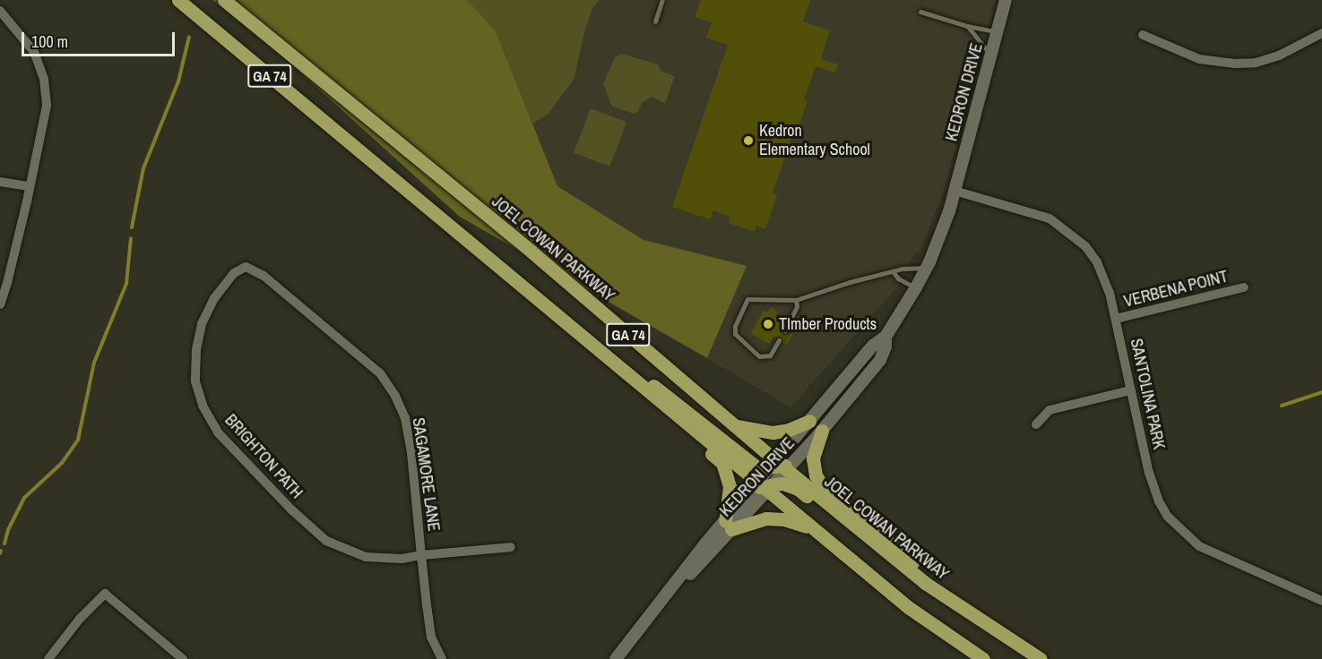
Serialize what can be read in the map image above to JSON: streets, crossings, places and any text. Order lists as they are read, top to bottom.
{
  "streets": {
    "main road": ["GA 74", "JOEL COWAN PARKWAY"],
    "street": [
      "KEDRON DRIVE",
      "VERBENA POINT",
      "SANTOLINA PARK",
      "BRIGHTON PATH",
      "SAGAMORE LANE"
    ]
  },
  "crossings": [
    ["GA 74", "KEDRON DRIVE"],
    ["KEDRON DRIVE", "JOEL COWAN PARKWAY"],
    ["KEDRON DRIVE", "SANTOLINA PARK"],
    ["VERBENA POINT", "SANTOLINA PARK"],
    ["BRIGHTON PATH", "SAGAMORE LANE"]
  ],
  "places": ["Kedron Elementary School", "TImber Products"],
  "scale_bar": "100 m"
}
